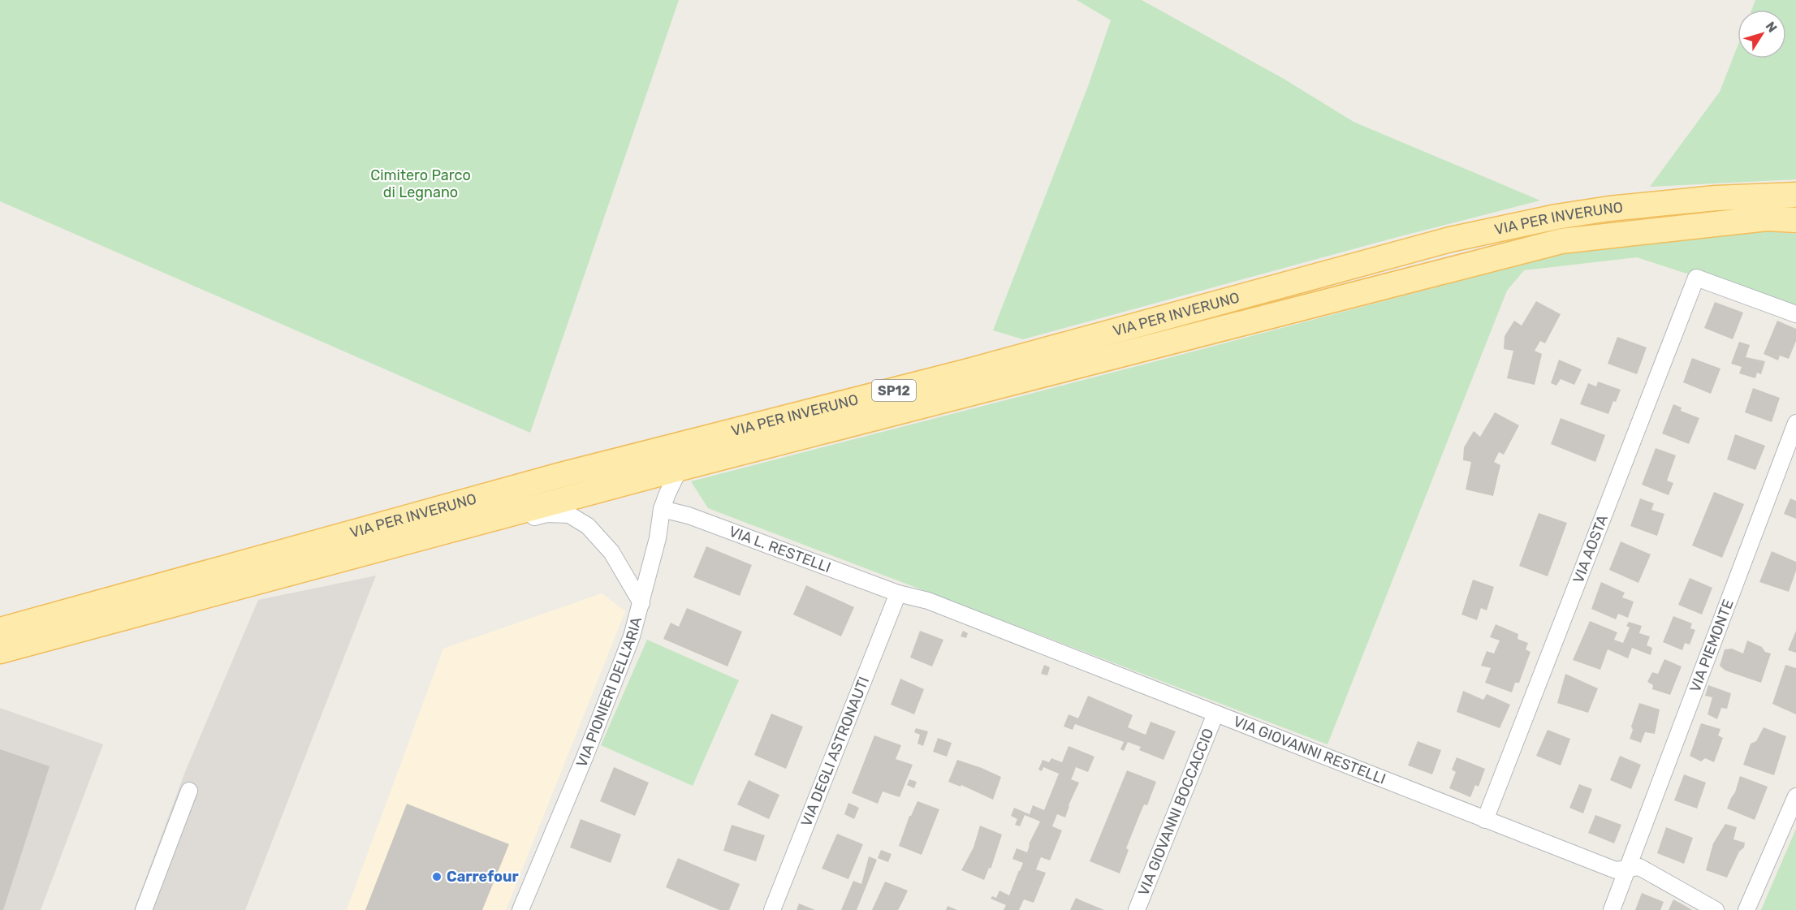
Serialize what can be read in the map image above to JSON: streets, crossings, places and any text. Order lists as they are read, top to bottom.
{
  "streets": {
    "main road": ["VIA PER INVERUNO", "SP12"],
    "street": [
      "VIA AOSTA",
      "VIA L. RESTELLI",
      "VIA PIEMONTE",
      "VIA PIONIERI DELL'ARIA",
      "VIA GIOVANNI RESTELLI",
      "VIA DEGLI ASTRONAUTI",
      "VIA GIOVANNI BOCCACCIO"
    ]
  },
  "crossings": [
    ["VIA PER INVERUNO", "VIA PIONIERI DELL'ARIA"],
    ["VIA AOSTA", "VIA GIOVANNI RESTELLI"],
    ["VIA L. RESTELLI", "VIA PIONIERI DELL'ARIA"],
    ["VIA L. RESTELLI", "VIA GIOVANNI RESTELLI"],
    ["VIA L. RESTELLI", "VIA DEGLI ASTRONAUTI"],
    ["VIA PIEMONTE", "VIA GIOVANNI RESTELLI"],
    ["VIA GIOVANNI RESTELLI", "VIA DEGLI ASTRONAUTI"],
    ["VIA GIOVANNI RESTELLI", "VIA GIOVANNI BOCCACCIO"]
  ],
  "parks": ["Cimitero Parco di Legnano"],
  "places": ["Carrefour"],
  "north": "top right"
}
